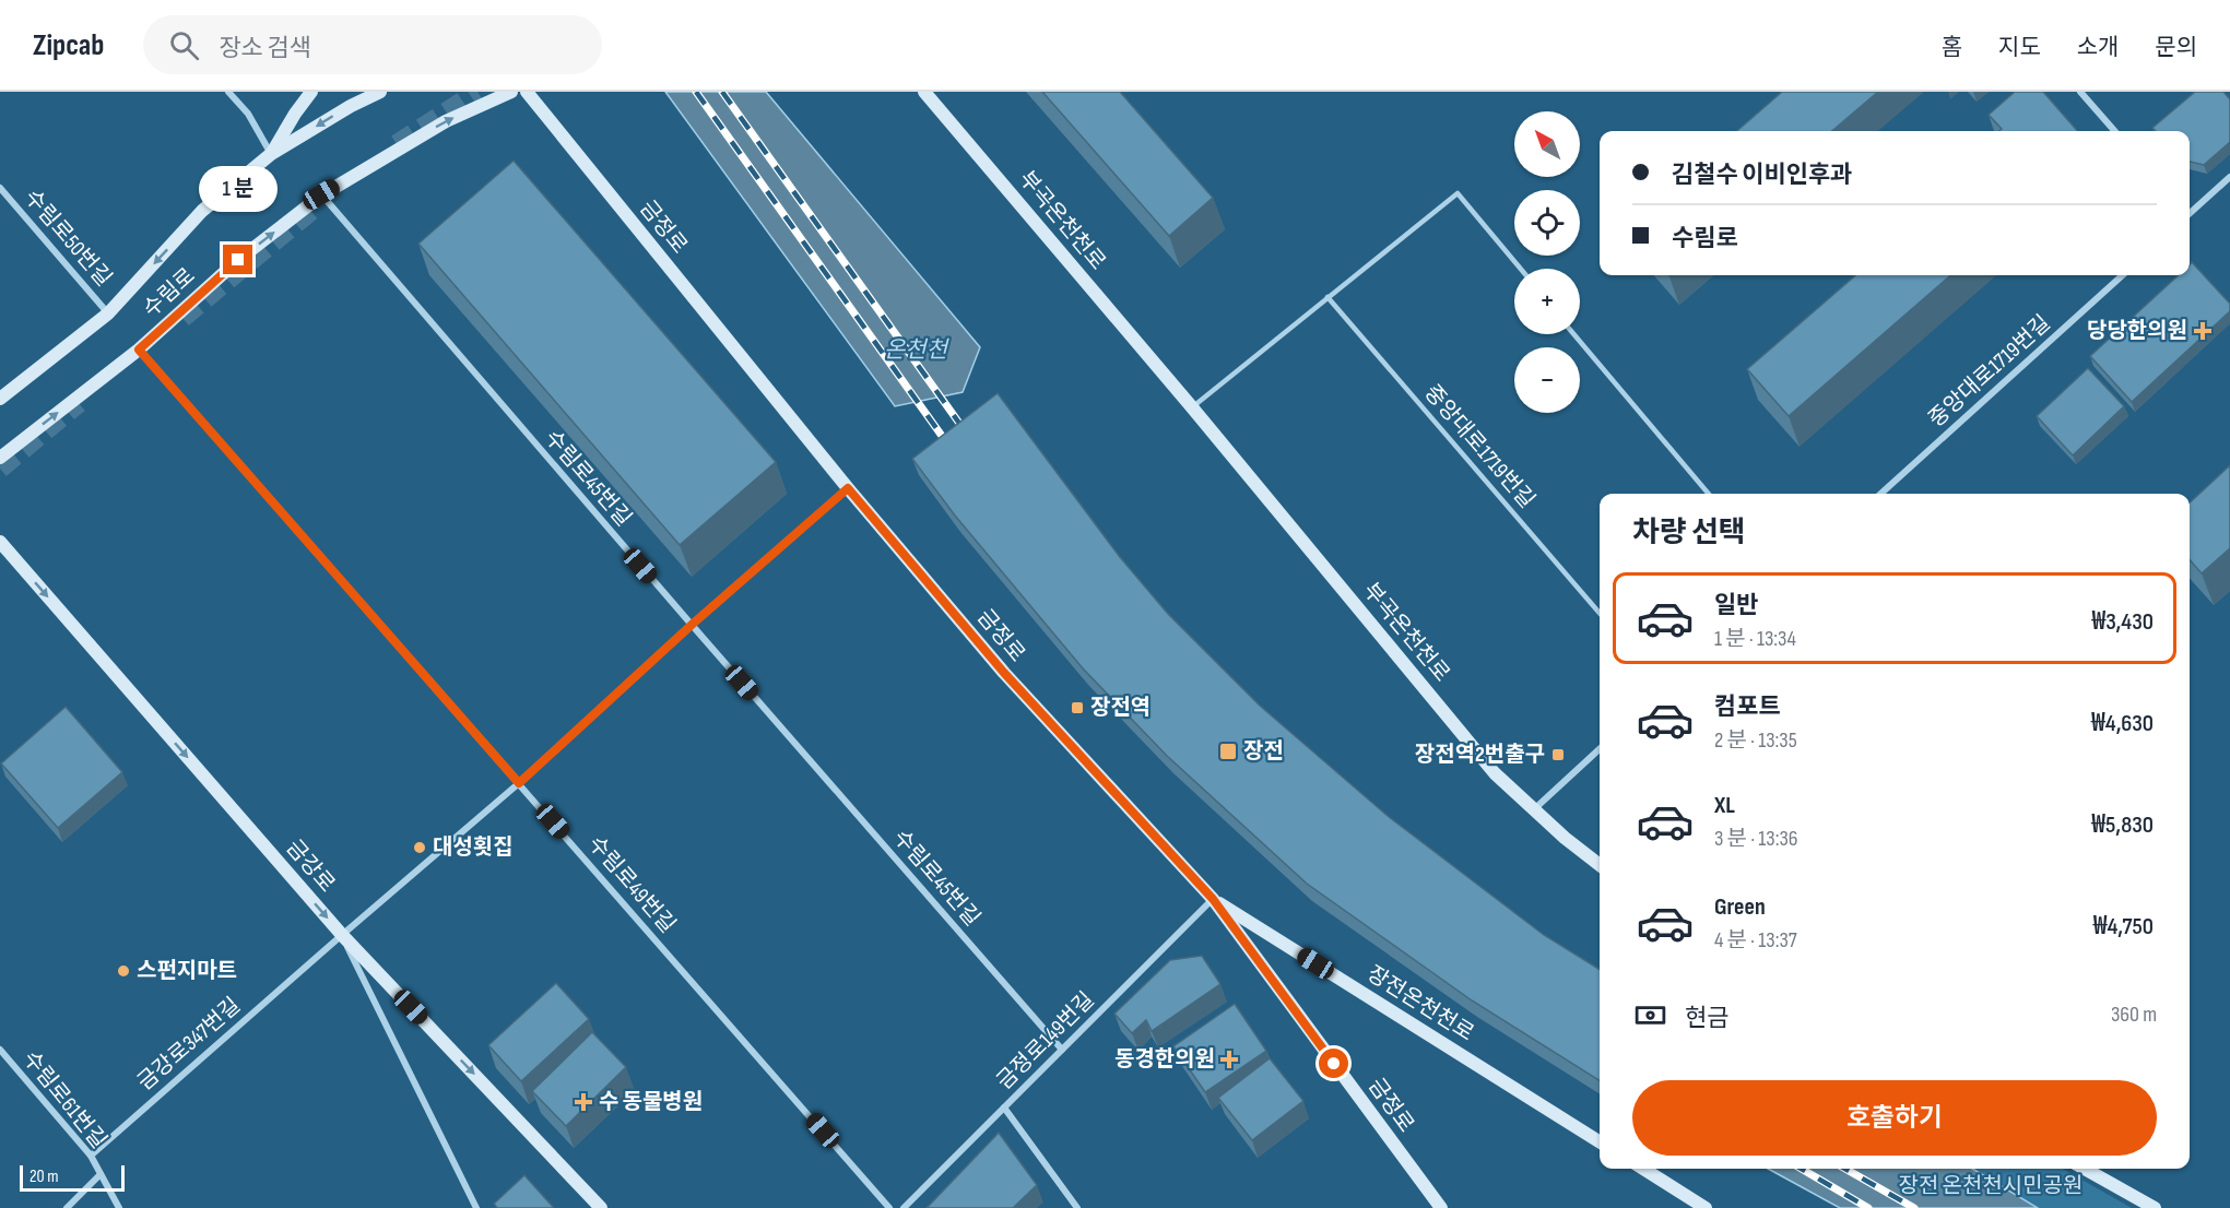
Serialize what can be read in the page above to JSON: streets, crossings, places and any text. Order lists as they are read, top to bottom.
{
  "streets": {
    "main road": [
      "부곡온천천로",
      "금정로",
      "수림로",
      "금강로",
      "장전온천천로"
    ],
    "street": [
      "수림로50번길",
      "중앙대로1719번길",
      "수림로45번길",
      "수림로49번길",
      "금정로149번길",
      "금강로347번길",
      "수림로61번길"
    ]
  },
  "crossings": [
    ["금정로", "장전온천천로"],
    ["금정로", "금정로149번길"],
    ["금정로", "금강로347번길"],
    ["수림로50번길", "수림로"],
    ["수림로", "수림로45번길"],
    ["수림로", "수림로49번길"],
    ["수림로45번길", "금정로149번길"],
    ["수림로45번길", "금강로347번길"],
    ["금강로", "금강로347번길"],
    ["수림로49번길", "금강로347번길"],
    ["장전온천천로", "금정로149번길"],
    ["금강로347번길", "수림로61번길"]
  ],
  "one_way": ["금강로"],
  "water": ["온천천"],
  "parks": ["장전 온천천시민공원"],
  "places": {
    "health": ["당당한의원", "동경한의원", "수 동물병원"],
    "transit": ["장전역", "장전", "장전역2번출구"],
    "other": ["대성횟집", "스펀지마트"]
  },
  "scale_bar": "20 m",
  "north": "top left",
  "page": {
    "header": "Zipcab",
    "search": "장소 검색",
    "nav": [
      "홈",
      "지도",
      "소개",
      "문의"
    ],
    "map_buttons": ["+", "−"],
    "banner": ["김철수 이비인후과", "수림로"],
    "bubble": "1 분",
    "heading": "차량 선택",
    "list": [
      {
        "name": "일반",
        "note": "1 분 · 13:34",
        "value": "₩3,430"
      },
      {
        "name": "컴포트",
        "note": "2 분 · 13:35",
        "value": "₩4,630"
      },
      {
        "name": "XL",
        "note": "3 분 · 13:36",
        "value": "₩5,830"
      },
      {
        "name": "Green",
        "note": "4 분 · 13:37",
        "value": "₩4,750"
      }
    ],
    "pay": ["현금", "360 m"],
    "buttons": "호출하기",
    "scale": "20 m"
  }
}
